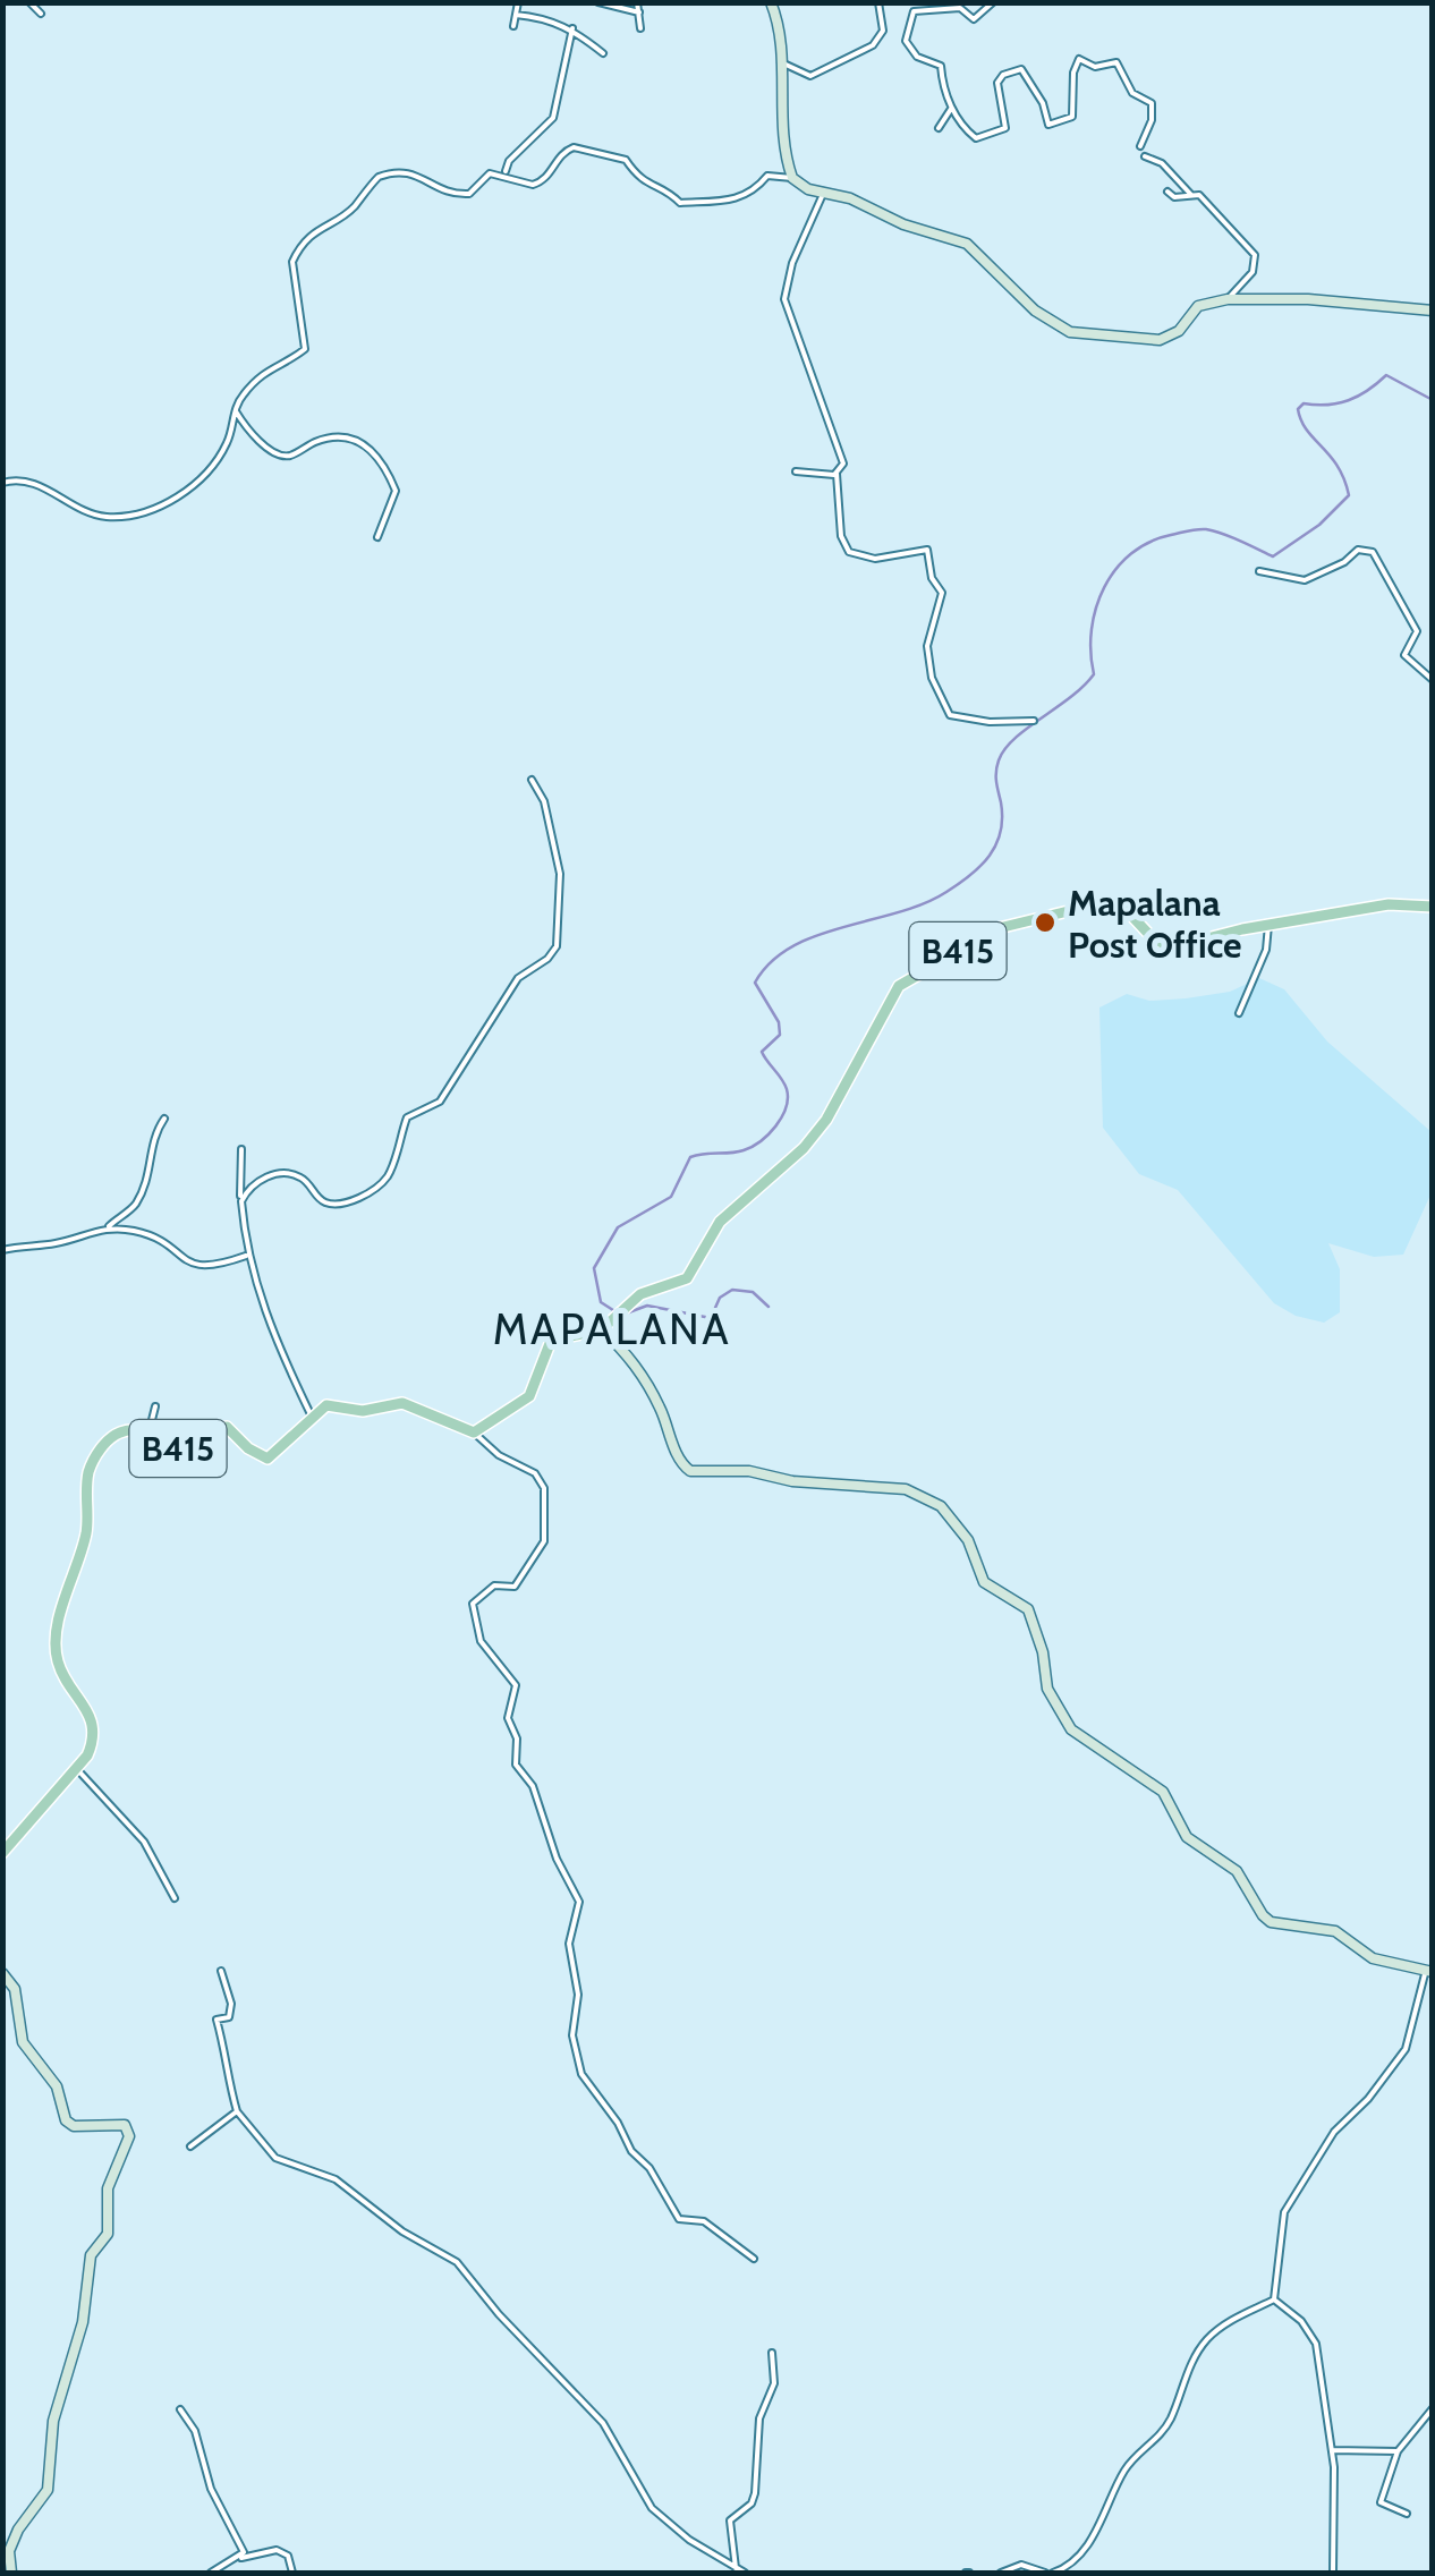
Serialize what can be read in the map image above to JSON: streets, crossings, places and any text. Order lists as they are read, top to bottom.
{
  "streets": {
    "main road": ["B415"]
  },
  "districts": ["MAPALANA"],
  "places": ["Mapalana Post Office"]
}
